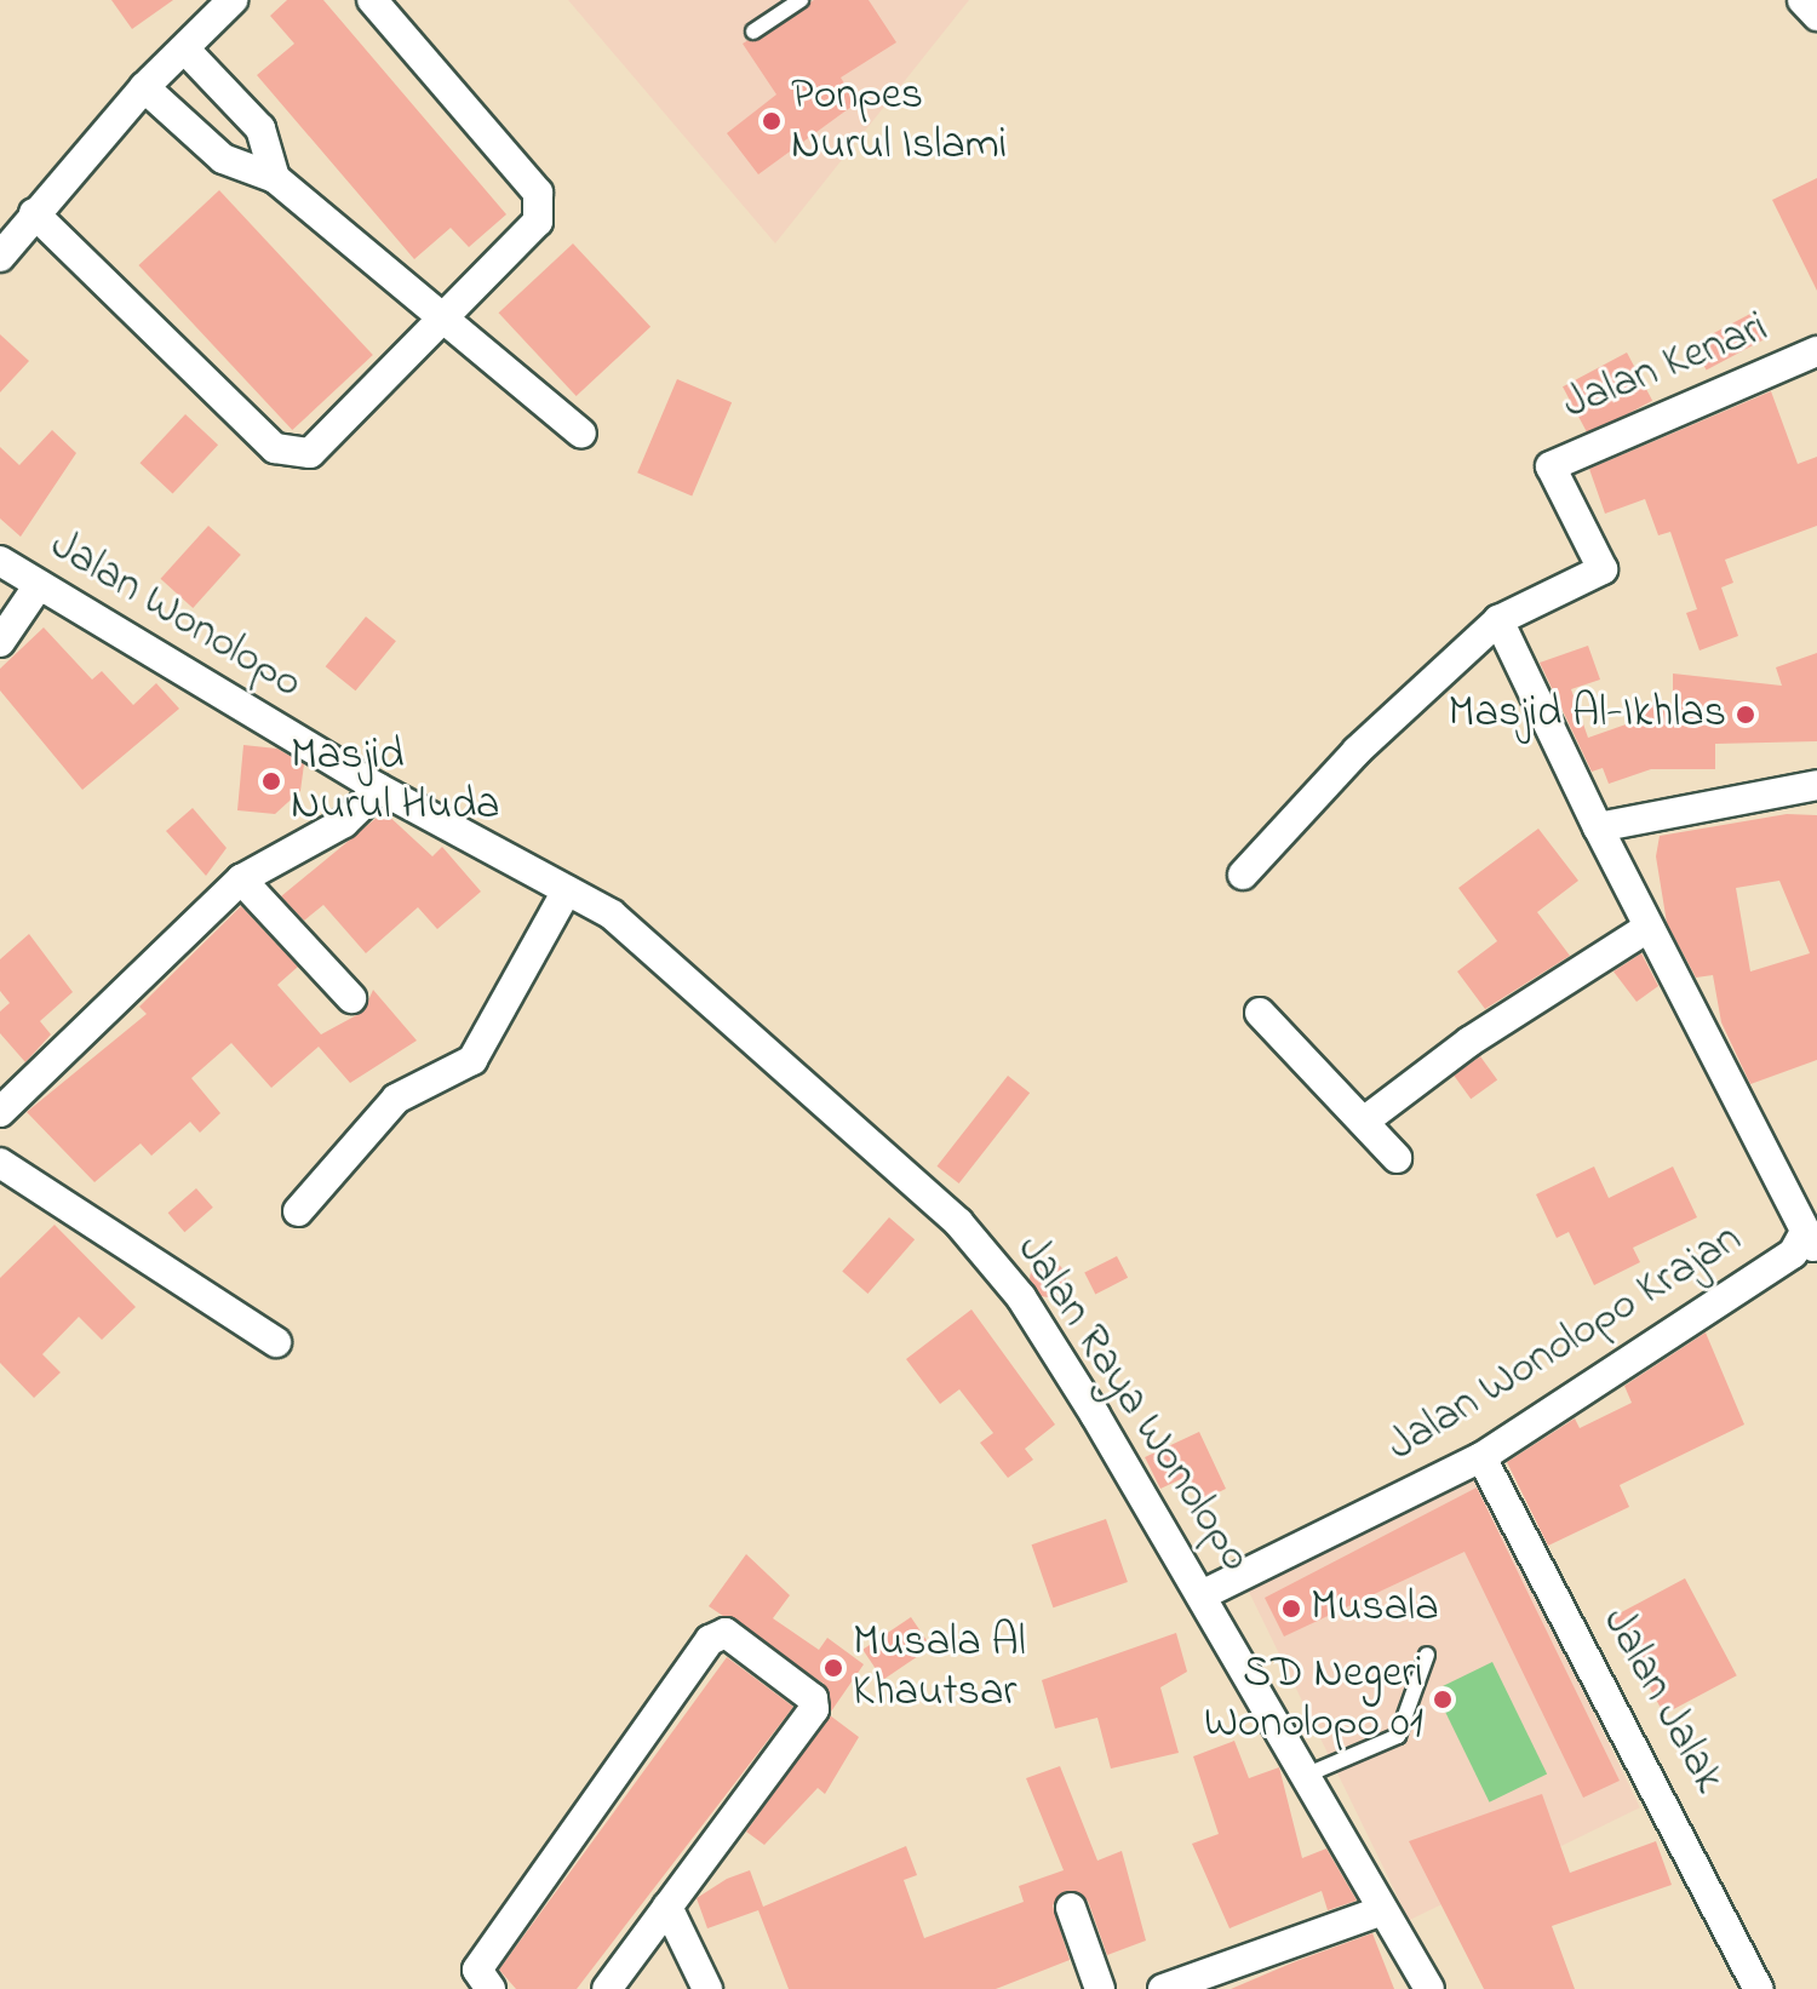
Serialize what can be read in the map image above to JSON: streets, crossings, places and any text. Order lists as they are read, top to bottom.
{
  "streets": {
    "street": [
      "Jalan Kenari",
      "Jalan Wonolopo",
      "Jalan Wonolopo Krajan",
      "Jalan Raya Wonolopo",
      "Jalan Jalak"
    ]
  },
  "crossings": [
    ["Jalan Wonolopo", "Jalan Raya Wonolopo"],
    ["Jalan Wonolopo Krajan", "Jalan Raya Wonolopo"],
    ["Jalan Wonolopo Krajan", "Jalan Jalak"]
  ],
  "places": [
    "Ponpes Nurul Islami",
    "Masjid Al-Ikhlas",
    "Masjid Nurul Huda",
    "Musala",
    "Musala Al Khautsar",
    "SD Negeri Wonolopo 01"
  ]
}
